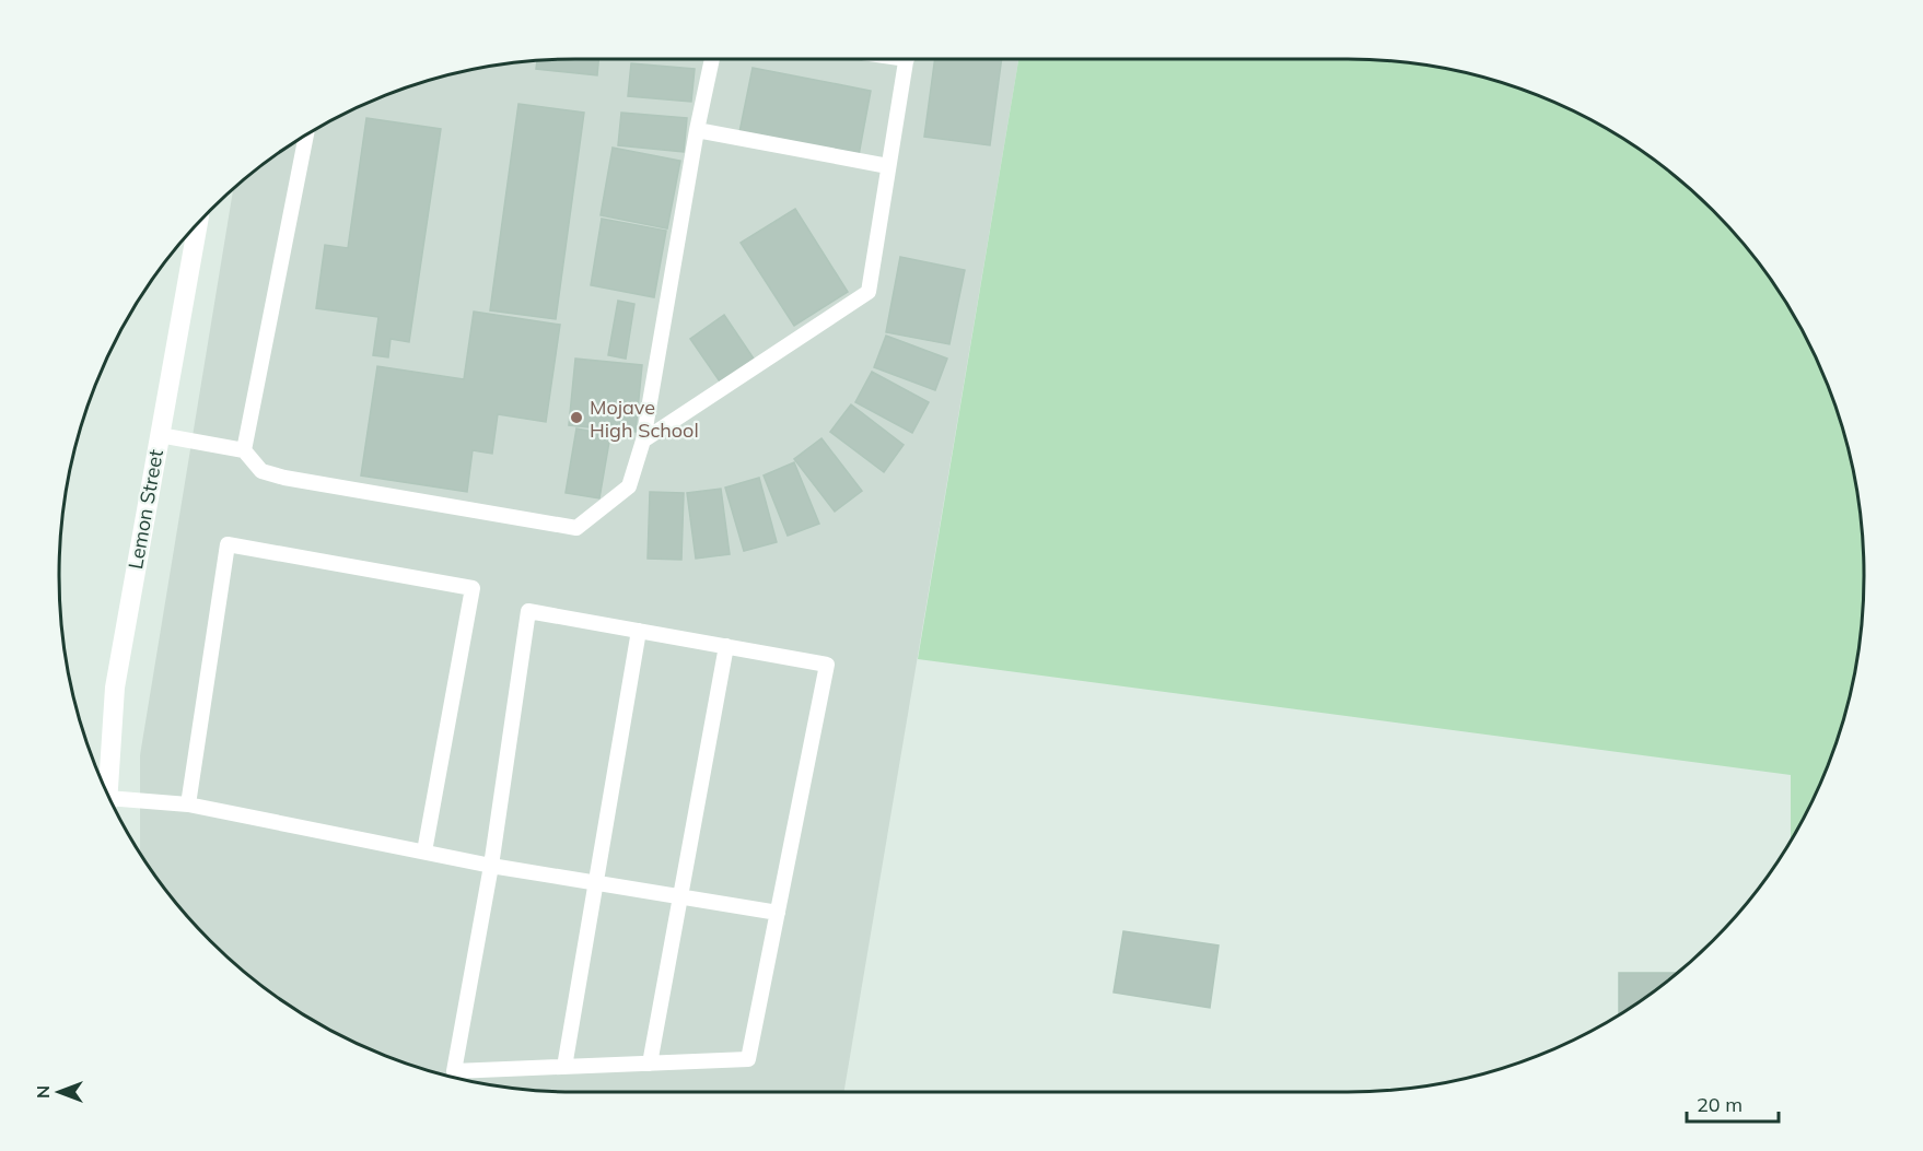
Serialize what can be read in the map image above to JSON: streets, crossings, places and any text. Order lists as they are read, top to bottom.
{
  "streets": {
    "street": ["Lemon Street"]
  },
  "places": ["Mojave High School"],
  "scale_bar": "20 m",
  "north": "left"
}
